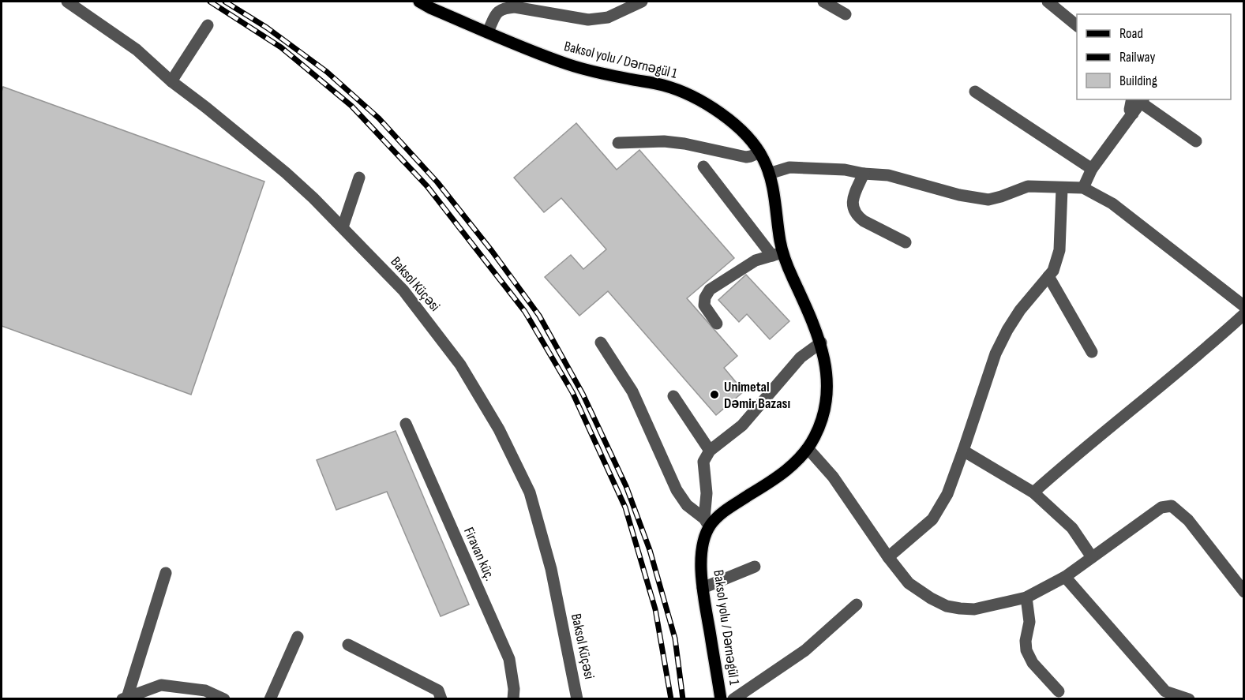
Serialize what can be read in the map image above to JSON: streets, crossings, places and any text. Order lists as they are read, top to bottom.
{
  "streets": {
    "main road": ["Baksol yolu / Dərnəgül 1"],
    "street": ["Baksol Küçəsi", "Firavan küç."]
  },
  "places": ["Unimetal Dəmir Bazası"],
  "legend": ["Road", "Railway", "Building"]
}
